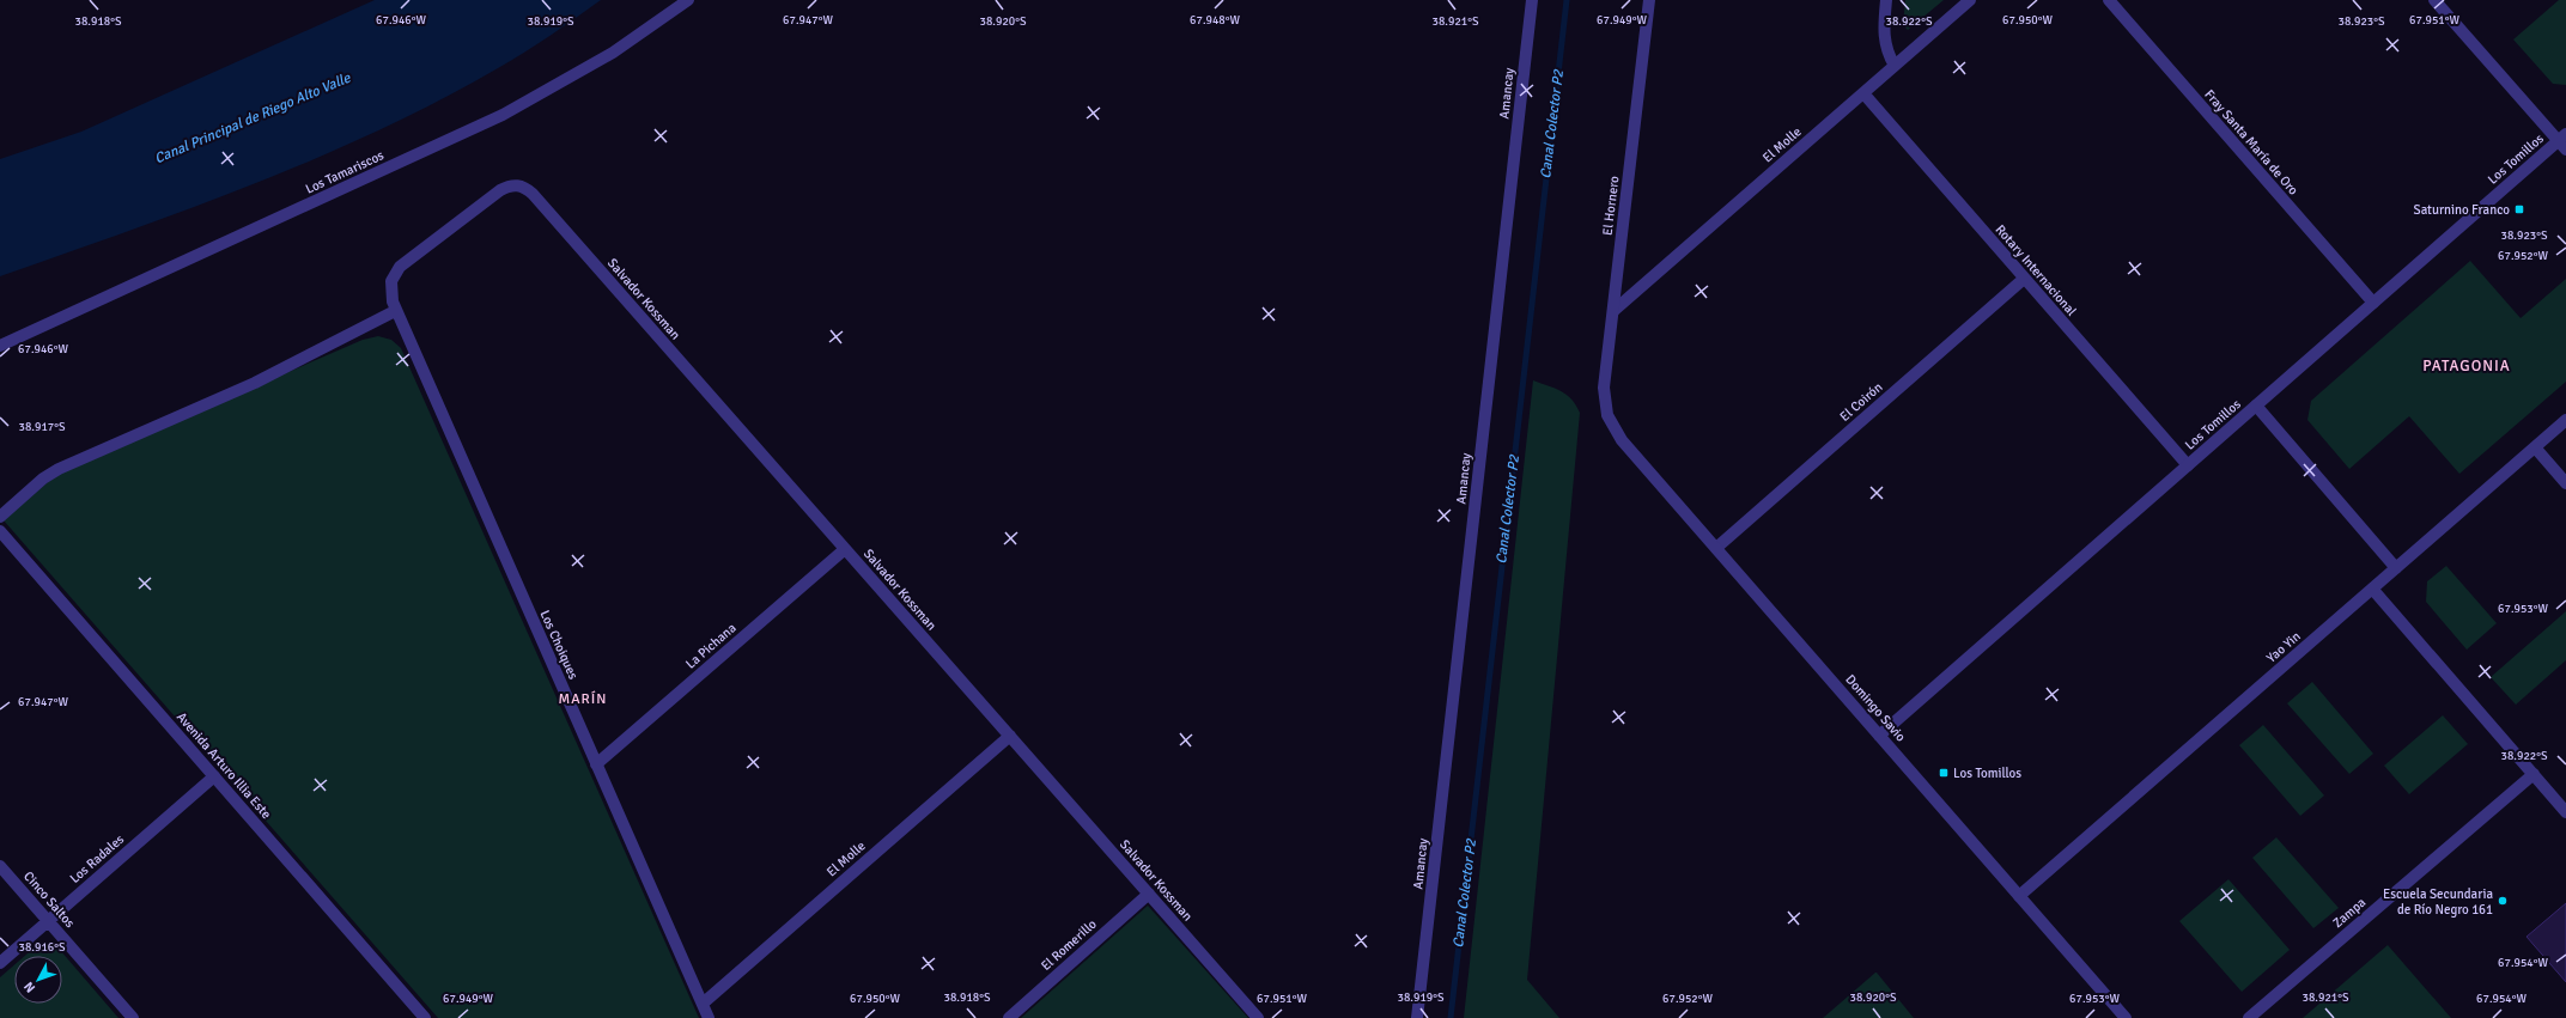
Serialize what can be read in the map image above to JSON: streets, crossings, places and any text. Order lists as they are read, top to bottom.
{
  "streets": {
    "street": [
      "Amancay",
      "Fray Santa María de Oro",
      "El Molle",
      "Los Tomillos",
      "Los Tamariscos",
      "El Hornero",
      "Rotary Internacional",
      "Salvador Kossman",
      "El Coirón",
      "Los Choiques",
      "La Pichana",
      "Yao Yin",
      "Domingo Savio",
      "Avenida Arturo Illia Este",
      "Los Radales",
      "Cinco Saltos",
      "Zampa",
      "El Romerillo"
    ]
  },
  "crossings": [
    ["Fray Santa María de Oro", "Los Tomillos"],
    ["El Molle", "El Hornero"],
    ["El Molle", "Rotary Internacional"],
    ["El Molle", "Salvador Kossman"],
    ["El Molle", "Los Choiques"],
    ["Los Tomillos", "Rotary Internacional"],
    ["Los Tomillos", "Domingo Savio"],
    ["El Hornero", "Domingo Savio"],
    ["Rotary Internacional", "El Coirón"],
    ["Salvador Kossman", "Los Choiques"],
    ["Salvador Kossman", "La Pichana"],
    ["Salvador Kossman", "El Romerillo"],
    ["El Coirón", "Domingo Savio"],
    ["Los Choiques", "La Pichana"],
    ["Yao Yin", "Domingo Savio"],
    ["Avenida Arturo Illia Este", "Los Radales"],
    ["Los Radales", "Cinco Saltos"]
  ],
  "districts": ["PATAGONIA", "MARÍN"],
  "water": ["Canal Principal de Riego Alto Valle", "Canal Colector P2"],
  "places": {
    "transit": ["Saturnino Franco", "Los Tomillos"],
    "other": ["Escuela Secundaria de Río Negro 161"]
  },
  "north": "bottom left",
  "coordinates": [
    "67.946°W",
    "67.947°W",
    "67.948°W",
    "67.949°W",
    "67.950°W",
    "67.951°W",
    "38.918°S",
    "38.919°S",
    "38.920°S",
    "38.921°S",
    "38.922°S",
    "38.923°S",
    "67.952°W",
    "38.917°S",
    "67.953°W",
    "38.916°S",
    "67.954°W"
  ]
}
